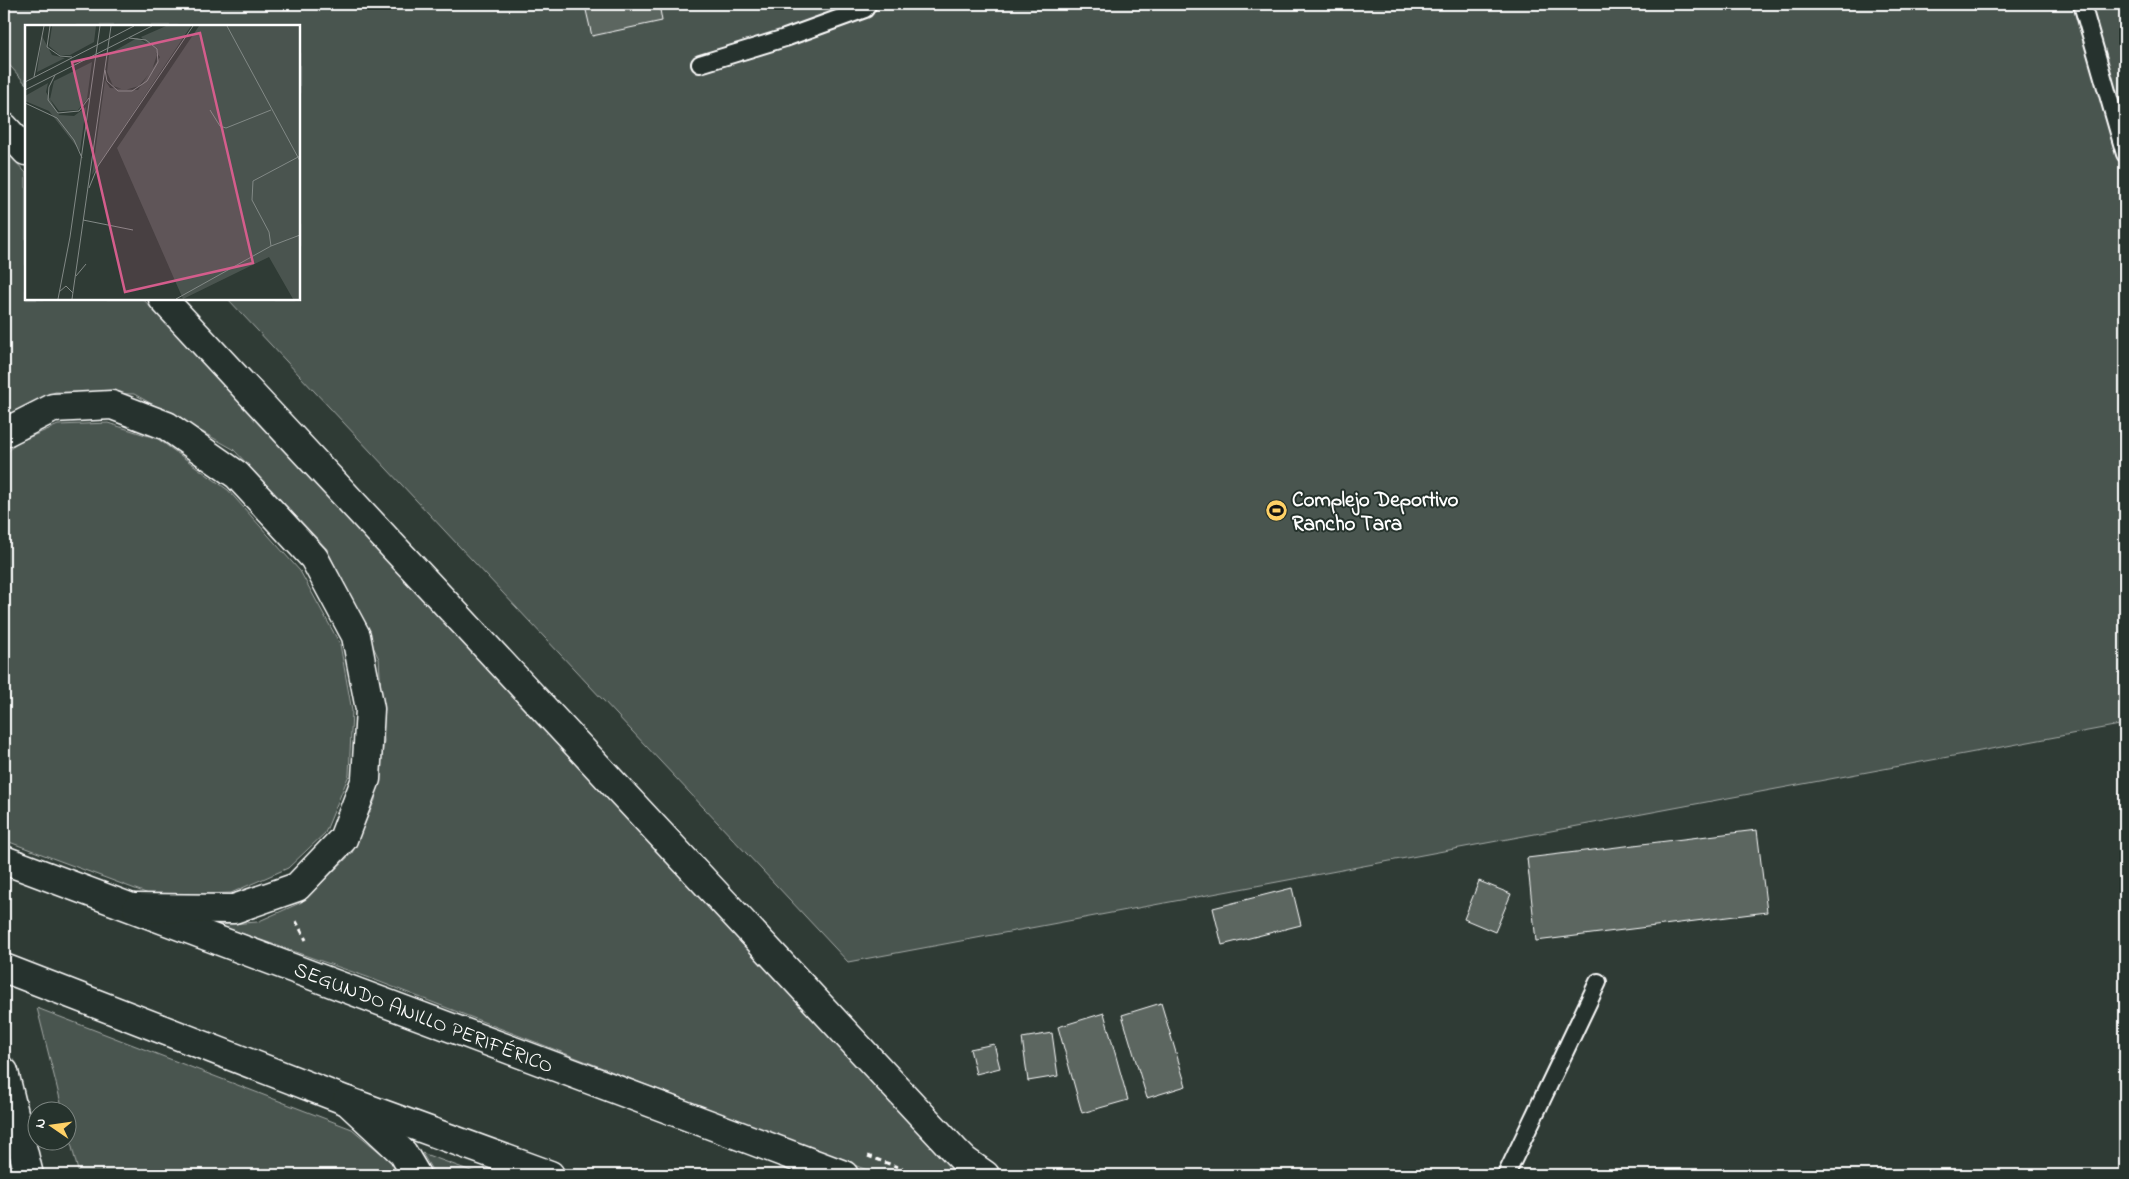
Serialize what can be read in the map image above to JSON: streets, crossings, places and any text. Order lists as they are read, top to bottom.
{
  "streets": {
    "main road": ["SEGUNDO ANILLO PERIFÉRICO"]
  },
  "places": {
    "sports": ["Complejo Deportivo Rancho Tara"]
  },
  "north": "left"
}
